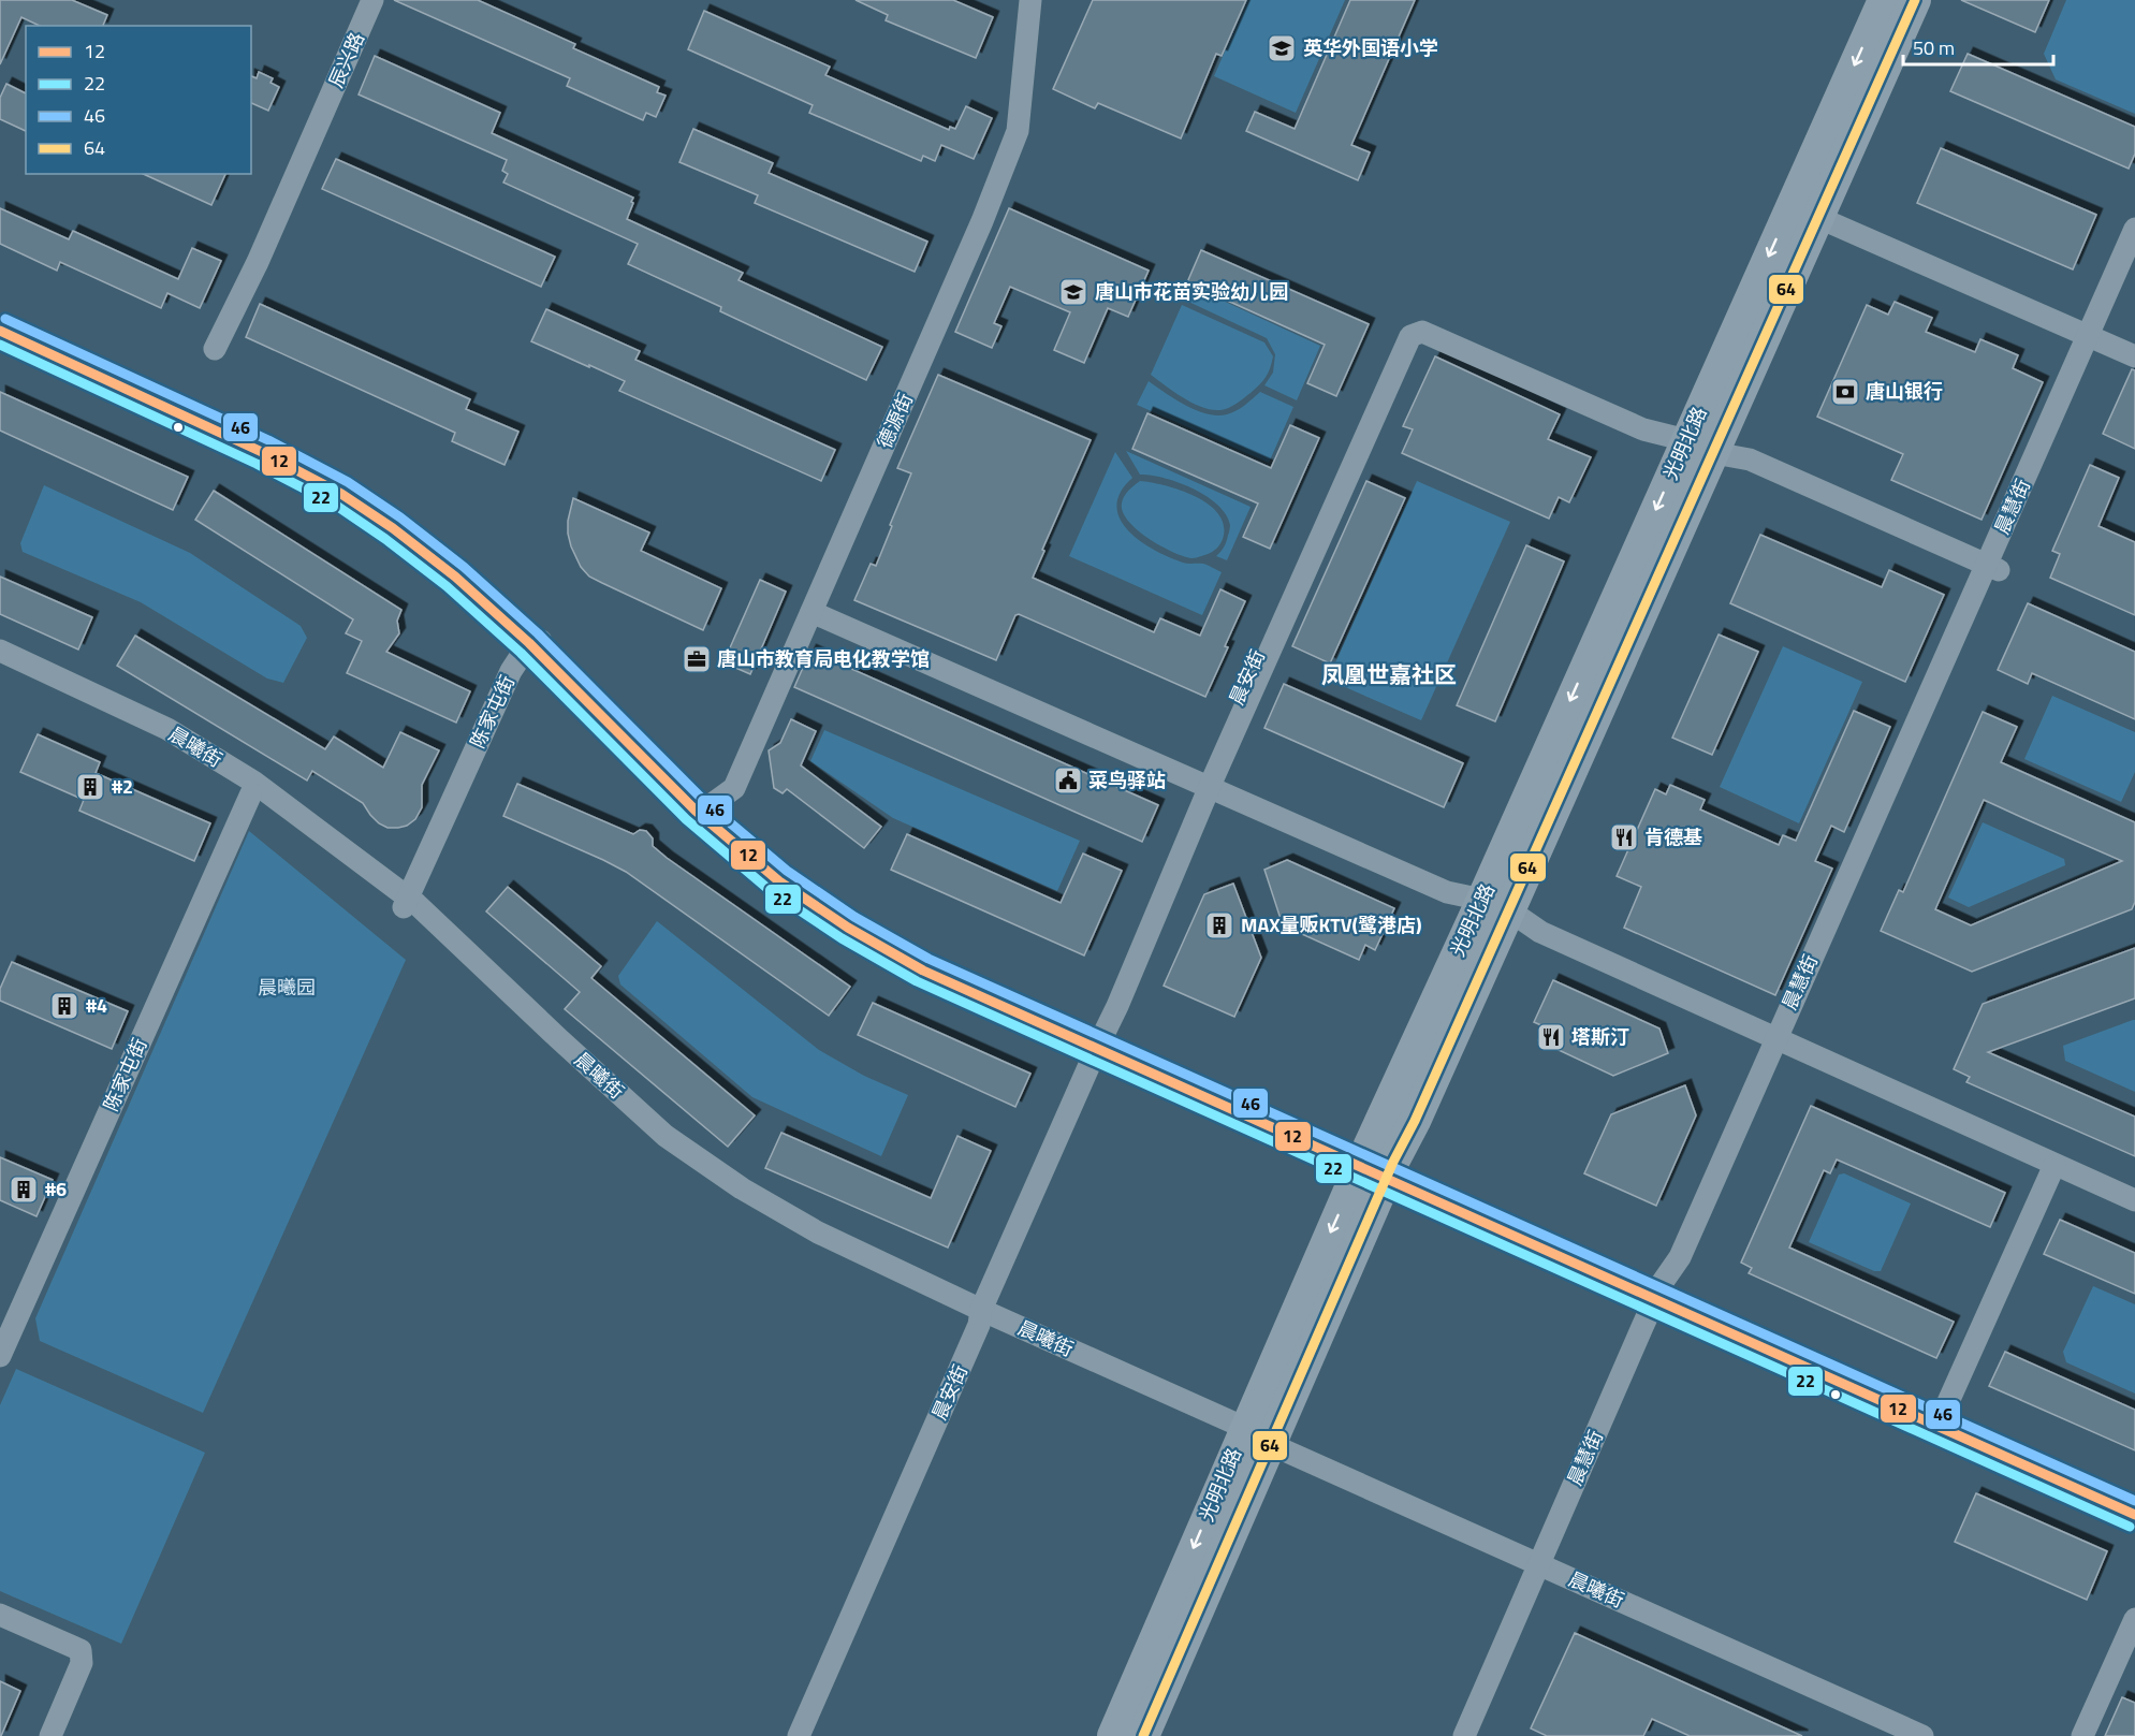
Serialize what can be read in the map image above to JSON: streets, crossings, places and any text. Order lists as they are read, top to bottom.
{
  "streets": {
    "main road": ["光明北路"],
    "street": [
      "辰兴路",
      "德源街",
      "晨慧街",
      "晨安街",
      "陈家屯街",
      "晨曦街"
    ]
  },
  "crossings": [
    ["光明北路", "晨安街"],
    ["光明北路", "晨曦街"],
    ["晨慧街", "晨曦街"],
    ["晨安街", "晨曦街"],
    ["陈家屯街", "晨曦街"]
  ],
  "districts": ["凤凰世嘉社区"],
  "parks": ["晨曦园"],
  "places": {
    "school or university": ["英华外国语小学", "唐山市花苗实验幼儿园"],
    "bank": ["唐山银行"],
    "office": ["唐山市教育局电化教学馆"],
    "public building": ["菜鸟驿站"],
    "building": [
      "#2",
      "MAX量贩KTV(鹭港店)",
      "#4",
      "#6"
    ],
    "restaurant": ["肯德基", "塔斯汀"]
  },
  "lines": [
    "transit line 64",
    "transit line 46",
    "transit line 12",
    "transit line 22"
  ],
  "legend": [
    "12",
    "22",
    "46",
    "64"
  ],
  "scale_bar": "50 m"
}
